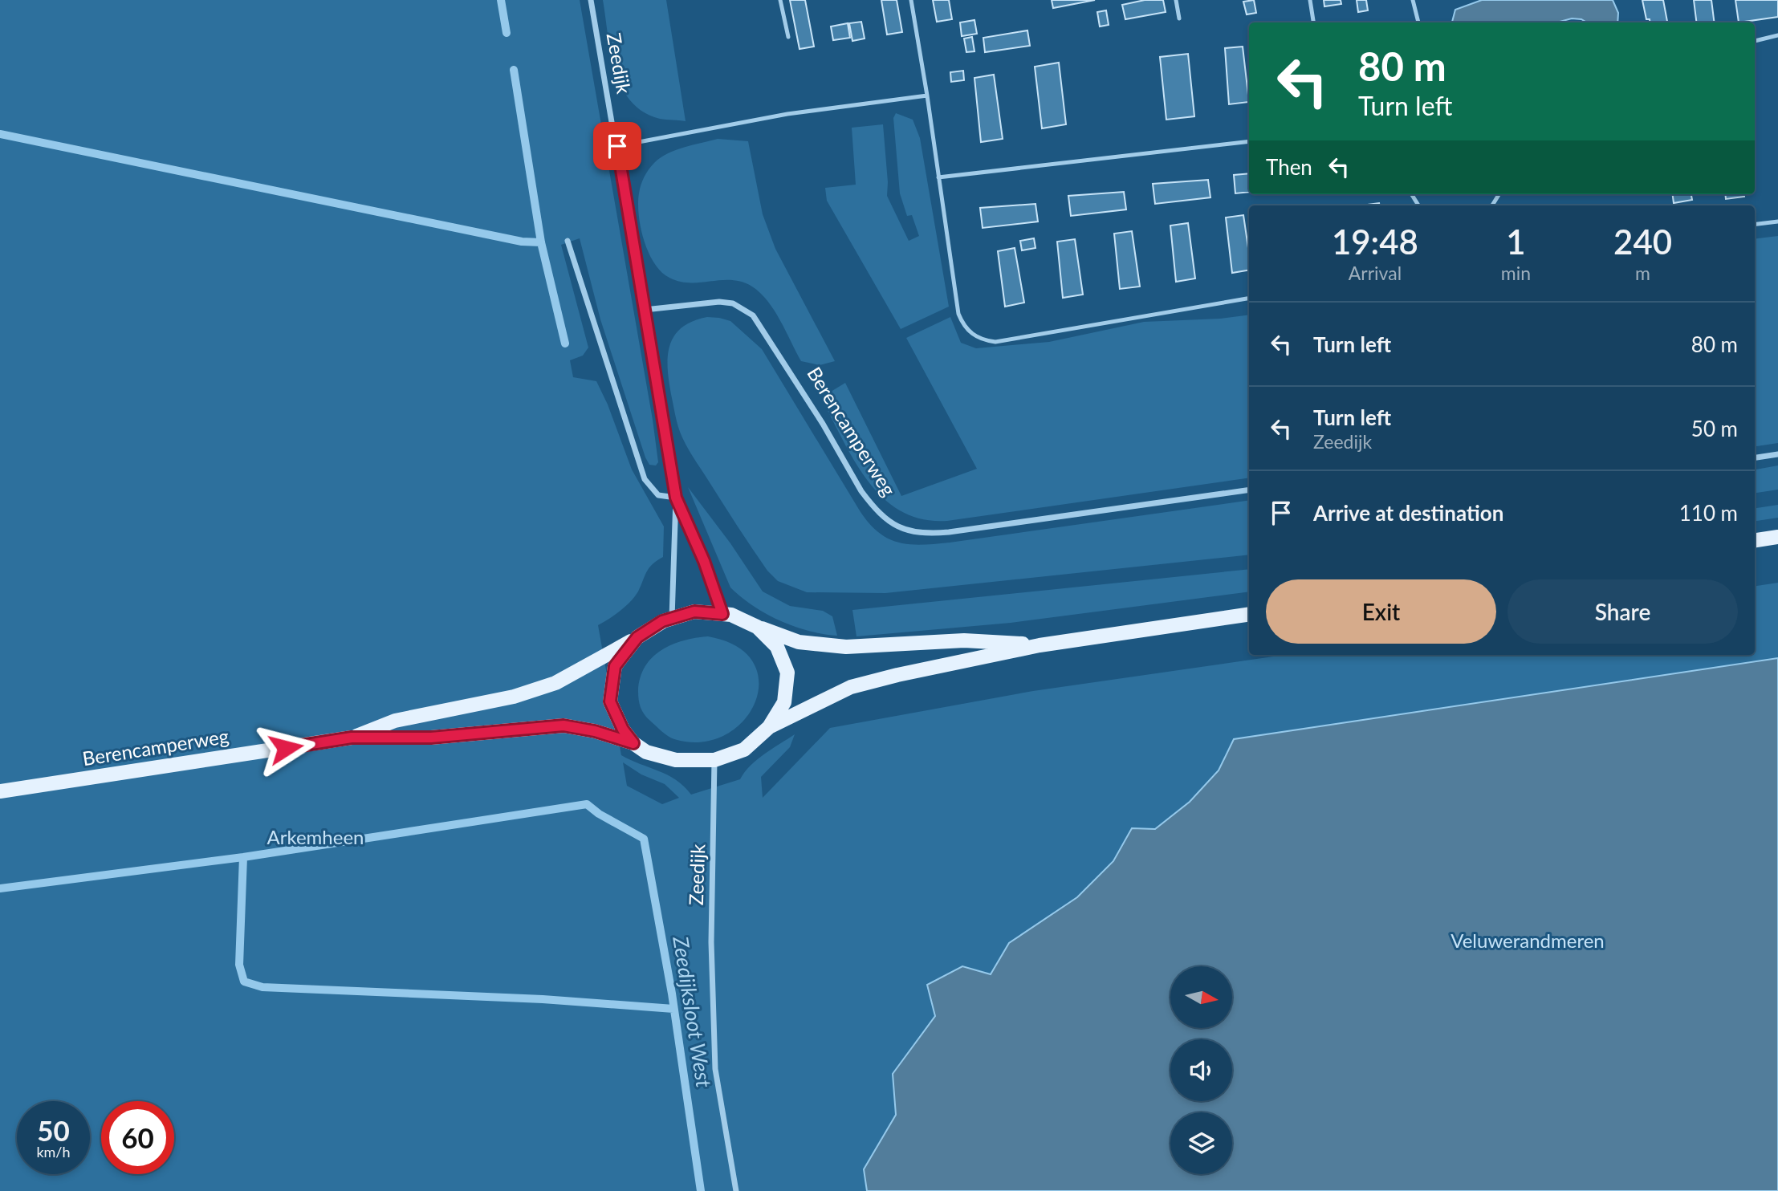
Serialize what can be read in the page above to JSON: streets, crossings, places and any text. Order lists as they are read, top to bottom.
{
  "streets": {
    "main road": ["Berencamperweg"],
    "street": ["Zeedijk"]
  },
  "crossings": [
    ["Zeedijk", "Berencamperweg"]
  ],
  "water": ["Zeedijksloot West"],
  "parks": ["Arkemheen", "Veluwerandmeren"],
  "north": "right",
  "page": {
    "turn": ["80 m", "Turn left"],
    "then": "Then",
    "eta": [
      "19:48",
      "Arrival",
      "1",
      "min",
      "240",
      "m"
    ],
    "list": [
      {
        "name": "Turn left",
        "value": "80 m"
      },
      {
        "name": "Turn left",
        "note": "Zeedijk",
        "value": "50 m"
      },
      {
        "name": "Arrive at destination",
        "value": "110 m"
      }
    ],
    "buttons": ["Exit", "Share"],
    "speed": "50 km/h",
    "limit": "60"
  }
}
